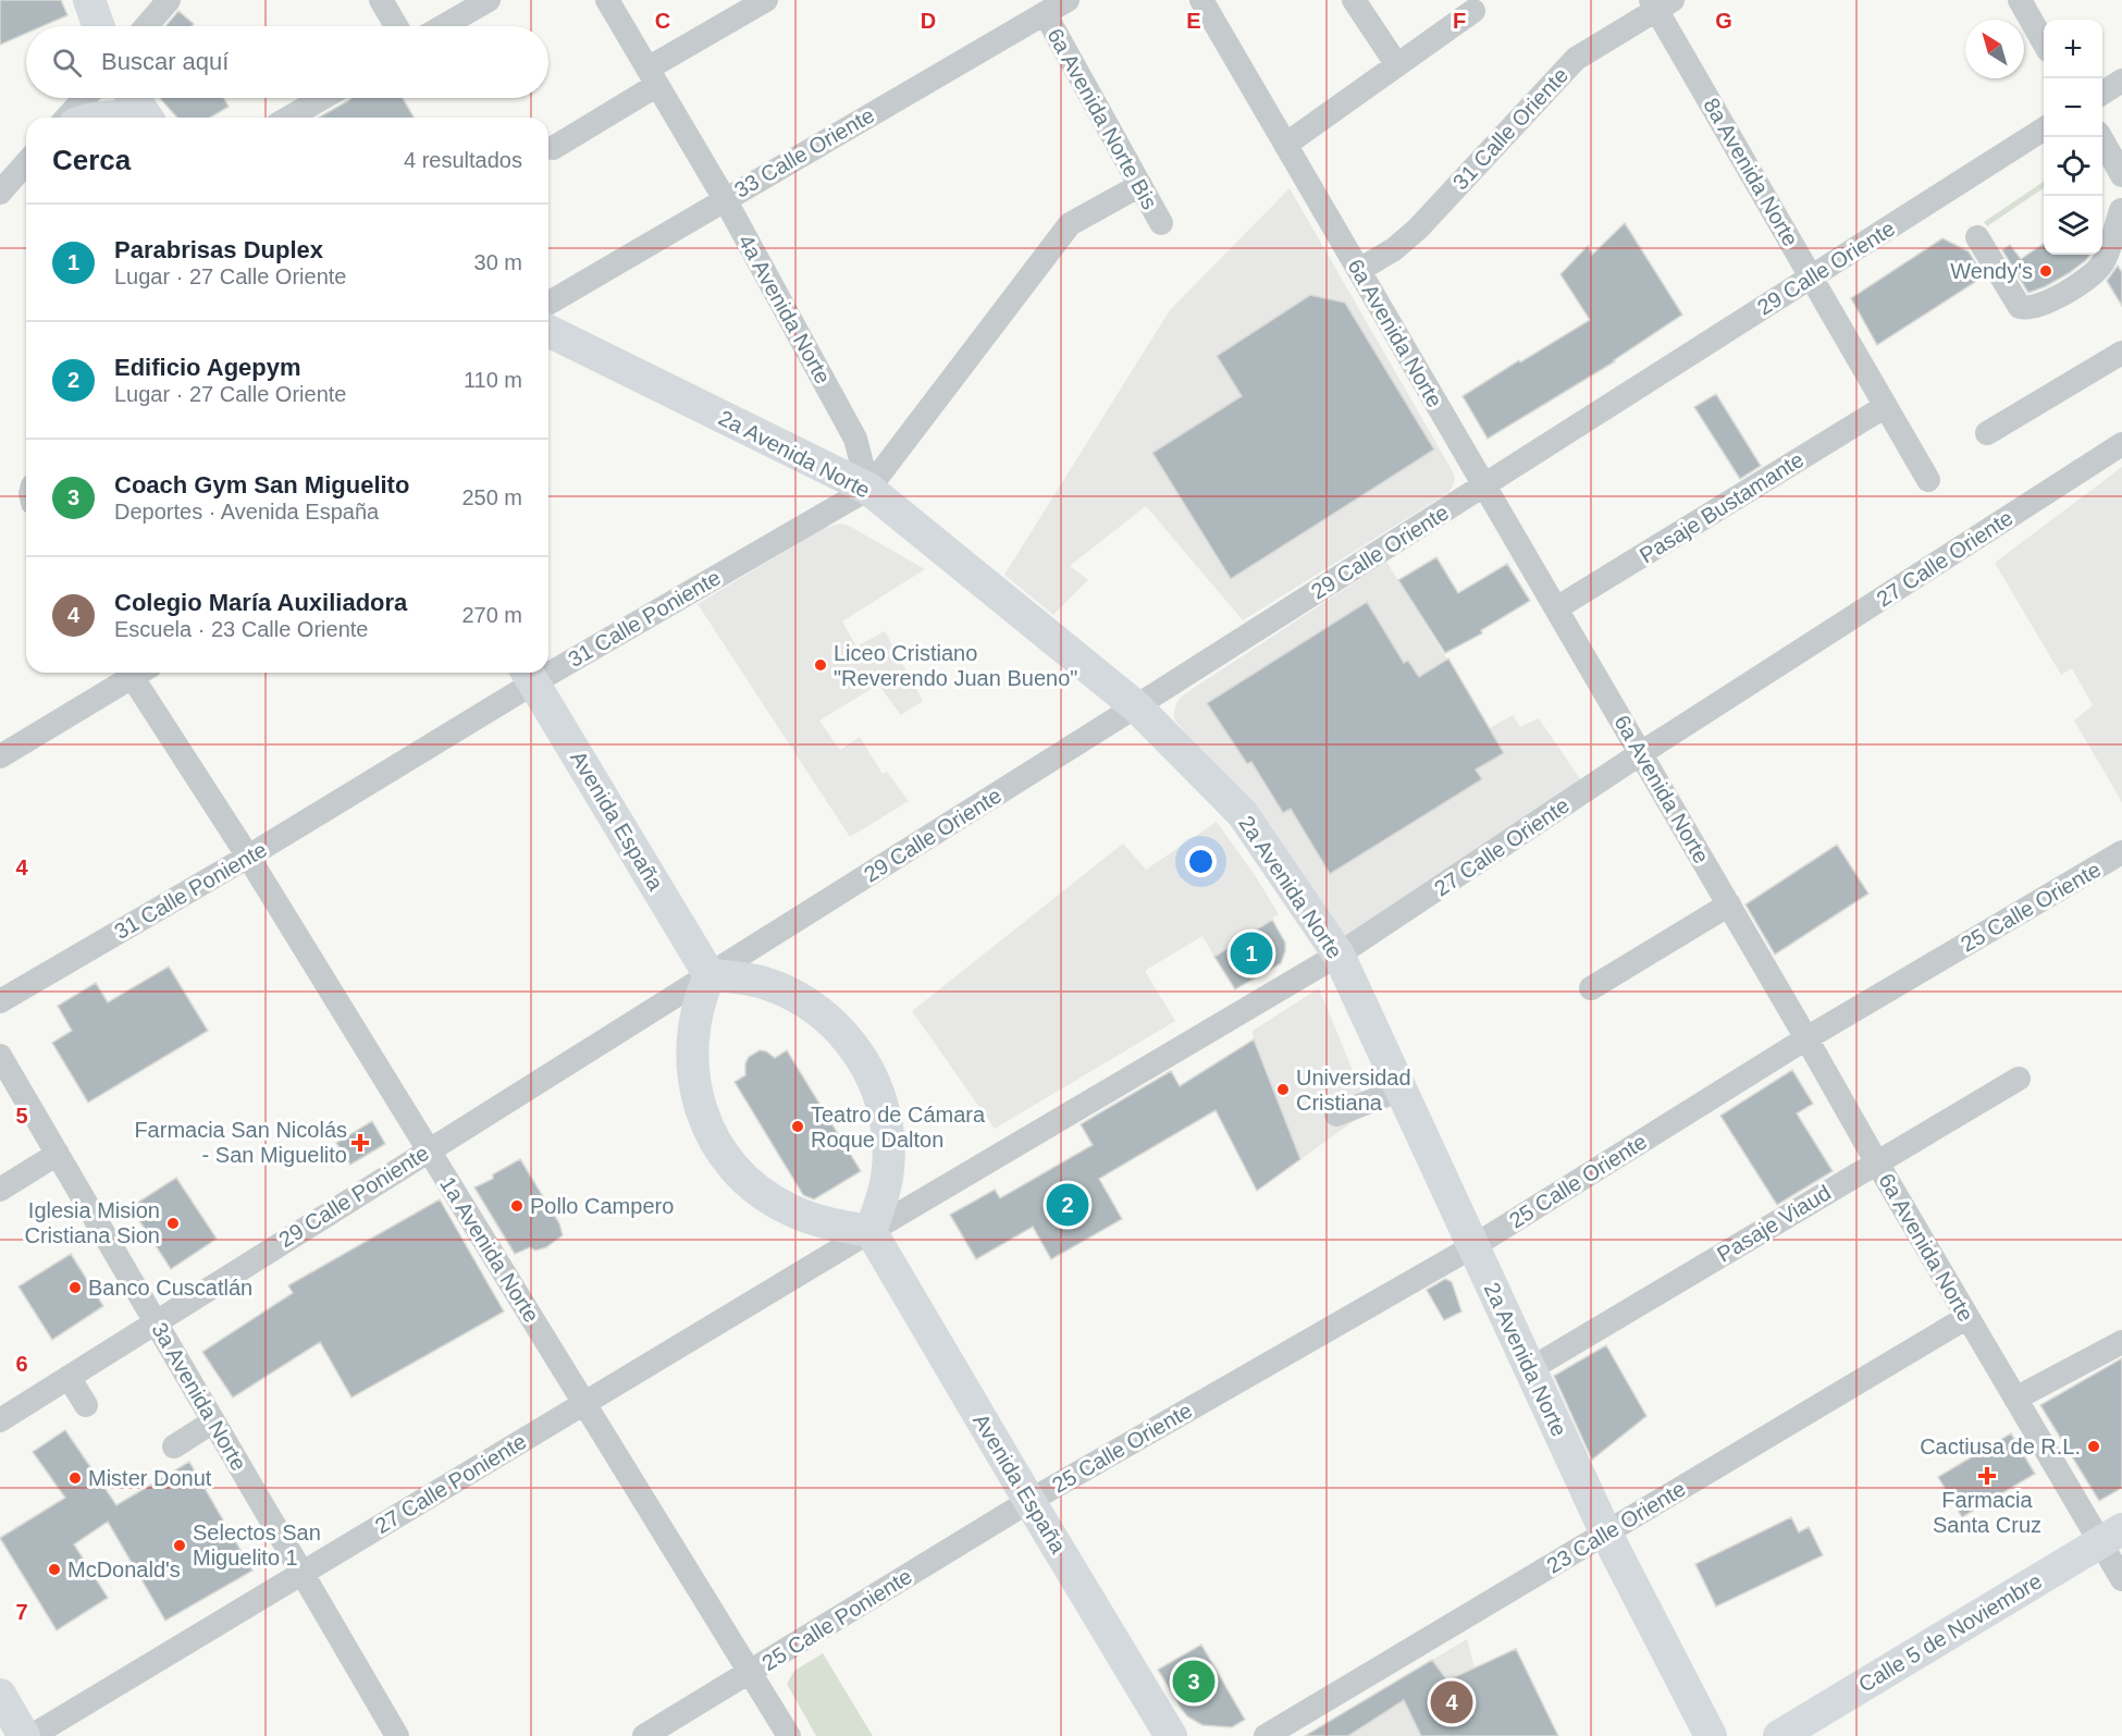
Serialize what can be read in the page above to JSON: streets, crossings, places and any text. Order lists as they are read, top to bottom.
{
  "streets": {
    "main road": ["2a Avenida Norte", "Avenida España", "Calle 5 de Noviembre"],
    "street": [
      "6a Avenida Norte Bis",
      "31 Calle Oriente",
      "33 Calle Oriente",
      "8a Avenida Norte",
      "29 Calle Oriente",
      "4a Avenida Norte",
      "6a Avenida Norte",
      "Pasaje Bustamante",
      "27 Calle Oriente",
      "31 Calle Poniente",
      "25 Calle Oriente",
      "29 Calle Poniente",
      "Pasaje Viaud",
      "1a Avenida Norte",
      "3a Avenida Norte",
      "27 Calle Poniente",
      "23 Calle Oriente",
      "25 Calle Poniente"
    ]
  },
  "crossings": [
    ["6a Avenida Norte Bis", "33 Calle Oriente"],
    ["6a Avenida Norte Bis", "31 Calle Poniente"],
    ["31 Calle Oriente", "8a Avenida Norte"],
    ["31 Calle Oriente", "6a Avenida Norte"],
    ["33 Calle Oriente", "4a Avenida Norte"],
    ["8a Avenida Norte", "29 Calle Oriente"],
    ["8a Avenida Norte", "Pasaje Bustamante"],
    ["29 Calle Oriente", "6a Avenida Norte"],
    ["29 Calle Oriente", "2a Avenida Norte"],
    ["29 Calle Oriente", "Avenida España"],
    ["29 Calle Oriente", "29 Calle Poniente"],
    ["4a Avenida Norte", "2a Avenida Norte"],
    ["4a Avenida Norte", "31 Calle Poniente"],
    ["6a Avenida Norte", "Pasaje Bustamante"],
    ["6a Avenida Norte", "27 Calle Oriente"],
    ["6a Avenida Norte", "25 Calle Oriente"],
    ["6a Avenida Norte", "Pasaje Viaud"],
    ["6a Avenida Norte", "23 Calle Oriente"],
    ["6a Avenida Norte", "Calle 5 de Noviembre"],
    ["2a Avenida Norte", "27 Calle Oriente"],
    ["2a Avenida Norte", "31 Calle Poniente"],
    ["2a Avenida Norte", "25 Calle Oriente"],
    ["2a Avenida Norte", "Pasaje Viaud"],
    ["2a Avenida Norte", "23 Calle Oriente"],
    ["27 Calle Oriente", "Avenida España"],
    ["27 Calle Oriente", "27 Calle Poniente"],
    ["31 Calle Poniente", "Avenida España"],
    ["31 Calle Poniente", "1a Avenida Norte"],
    ["Avenida España", "25 Calle Oriente"],
    ["Avenida España", "29 Calle Poniente"],
    ["Avenida España", "27 Calle Poniente"],
    ["Avenida España", "25 Calle Poniente"],
    ["25 Calle Oriente", "25 Calle Poniente"],
    ["29 Calle Poniente", "1a Avenida Norte"],
    ["29 Calle Poniente", "3a Avenida Norte"],
    ["1a Avenida Norte", "27 Calle Poniente"],
    ["1a Avenida Norte", "25 Calle Poniente"],
    ["3a Avenida Norte", "27 Calle Poniente"]
  ],
  "places": {
    "other": [
      "Wendy's",
      "Liceo Cristiano \"Reverendo Juan Bueno\"",
      "Universidad Cristiana",
      "Teatro de Cámara Roque Dalton",
      "Pollo Campero",
      "Iglesia Mision Cristiana Sion",
      "Banco Cuscatlán",
      "Cactiusa de R.L.",
      "Mister Donut",
      "Selectos San Miguelito 1",
      "McDonald's"
    ],
    "health": ["Farmacia San Nicolás - San Miguelito", "Farmacia Santa Cruz"]
  },
  "north": "top left",
  "page": {
    "map_buttons": ["+", "−"],
    "search": "Buscar aquí",
    "heading": ["Cerca", "4 resultados"],
    "list": [
      {
        "mark": "1",
        "name": "Parabrisas Duplex",
        "note": "Lugar · 27 Calle Oriente",
        "value": "30 m"
      },
      {
        "mark": "2",
        "name": "Edificio Agepym",
        "note": "Lugar · 27 Calle Oriente",
        "value": "110 m"
      },
      {
        "mark": "3",
        "name": "Coach Gym San Miguelito",
        "note": "Deportes · Avenida España",
        "value": "250 m"
      },
      {
        "mark": "4",
        "name": "Colegio María Auxiliadora",
        "note": "Escuela · 23 Calle Oriente",
        "value": "270 m"
      }
    ],
    "pins": [
      "1",
      "2",
      "3",
      "4"
    ]
  },
  "grid": {
    "columns": [
      "C",
      "D",
      "E",
      "F",
      "G"
    ],
    "rows": [
      "4",
      "5",
      "6",
      "7"
    ]
  }
}
